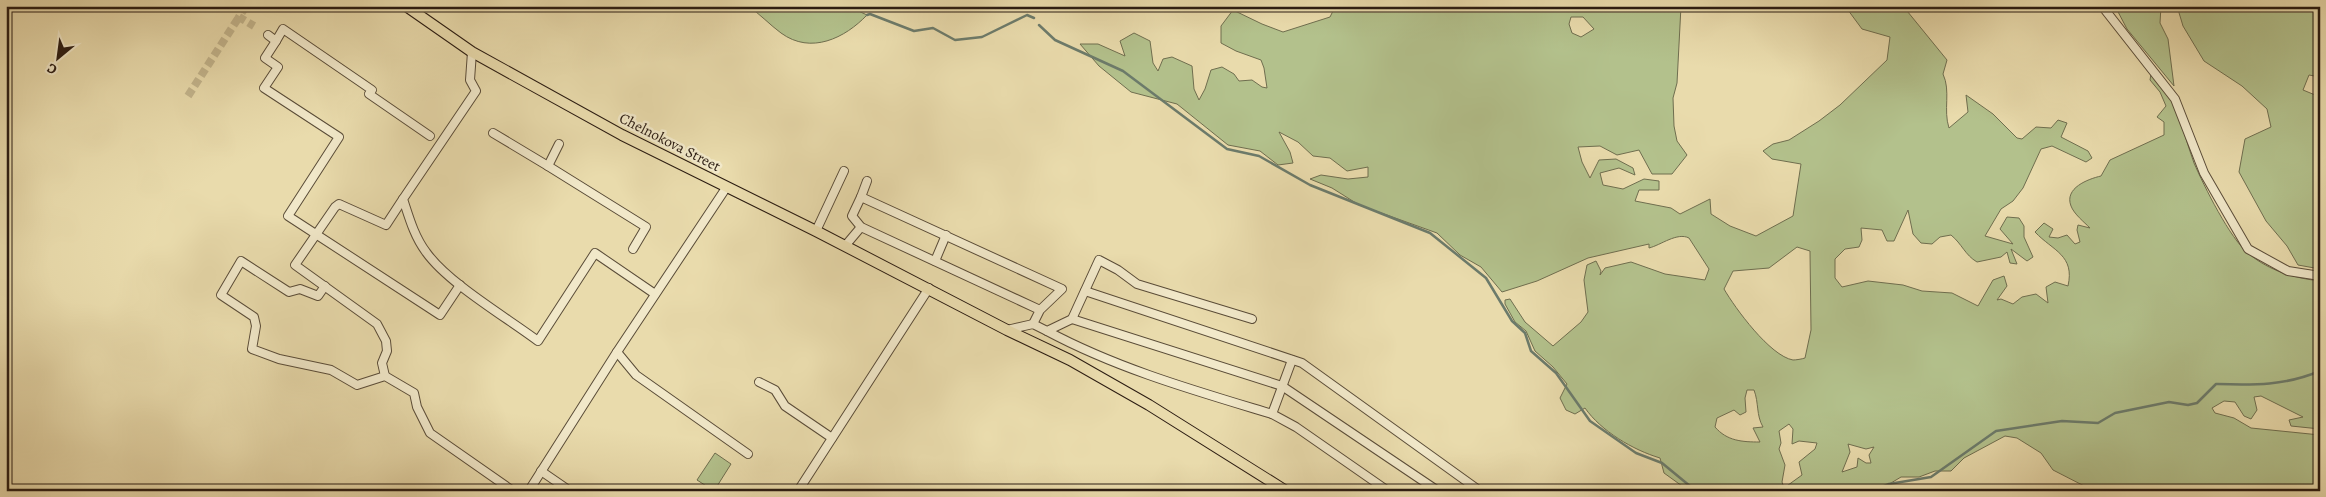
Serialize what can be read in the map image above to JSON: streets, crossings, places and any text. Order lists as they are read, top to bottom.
{
  "streets": {
    "main road": ["Chelnokova Street"]
  },
  "north": "bottom left"
}
